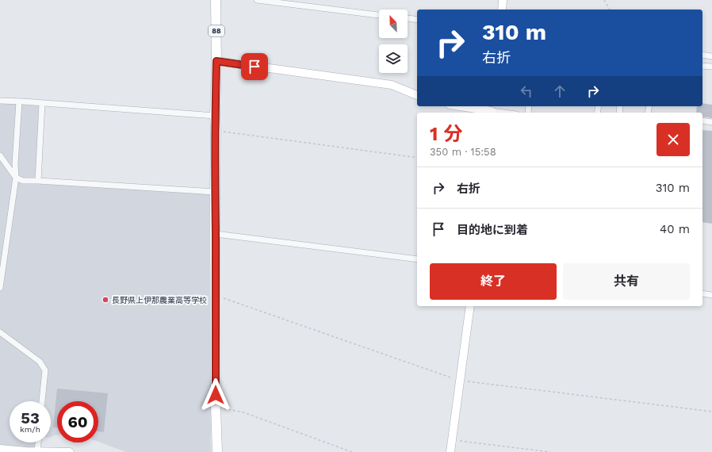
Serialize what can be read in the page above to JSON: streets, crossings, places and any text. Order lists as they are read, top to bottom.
{
  "streets": {
    "main road": ["88"]
  },
  "places": ["長野県上伊那農業高等学校"],
  "north": "top left",
  "page": {
    "turn": ["310 m", "右折"],
    "heading": ["1 分", "350 m · 15:58"],
    "list": [
      {
        "name": "右折",
        "value": "310 m"
      },
      {
        "name": "目的地に到着",
        "value": "40 m"
      }
    ],
    "buttons": ["終了", "共有"],
    "speed": "53 km/h",
    "limit": "60"
  }
}
